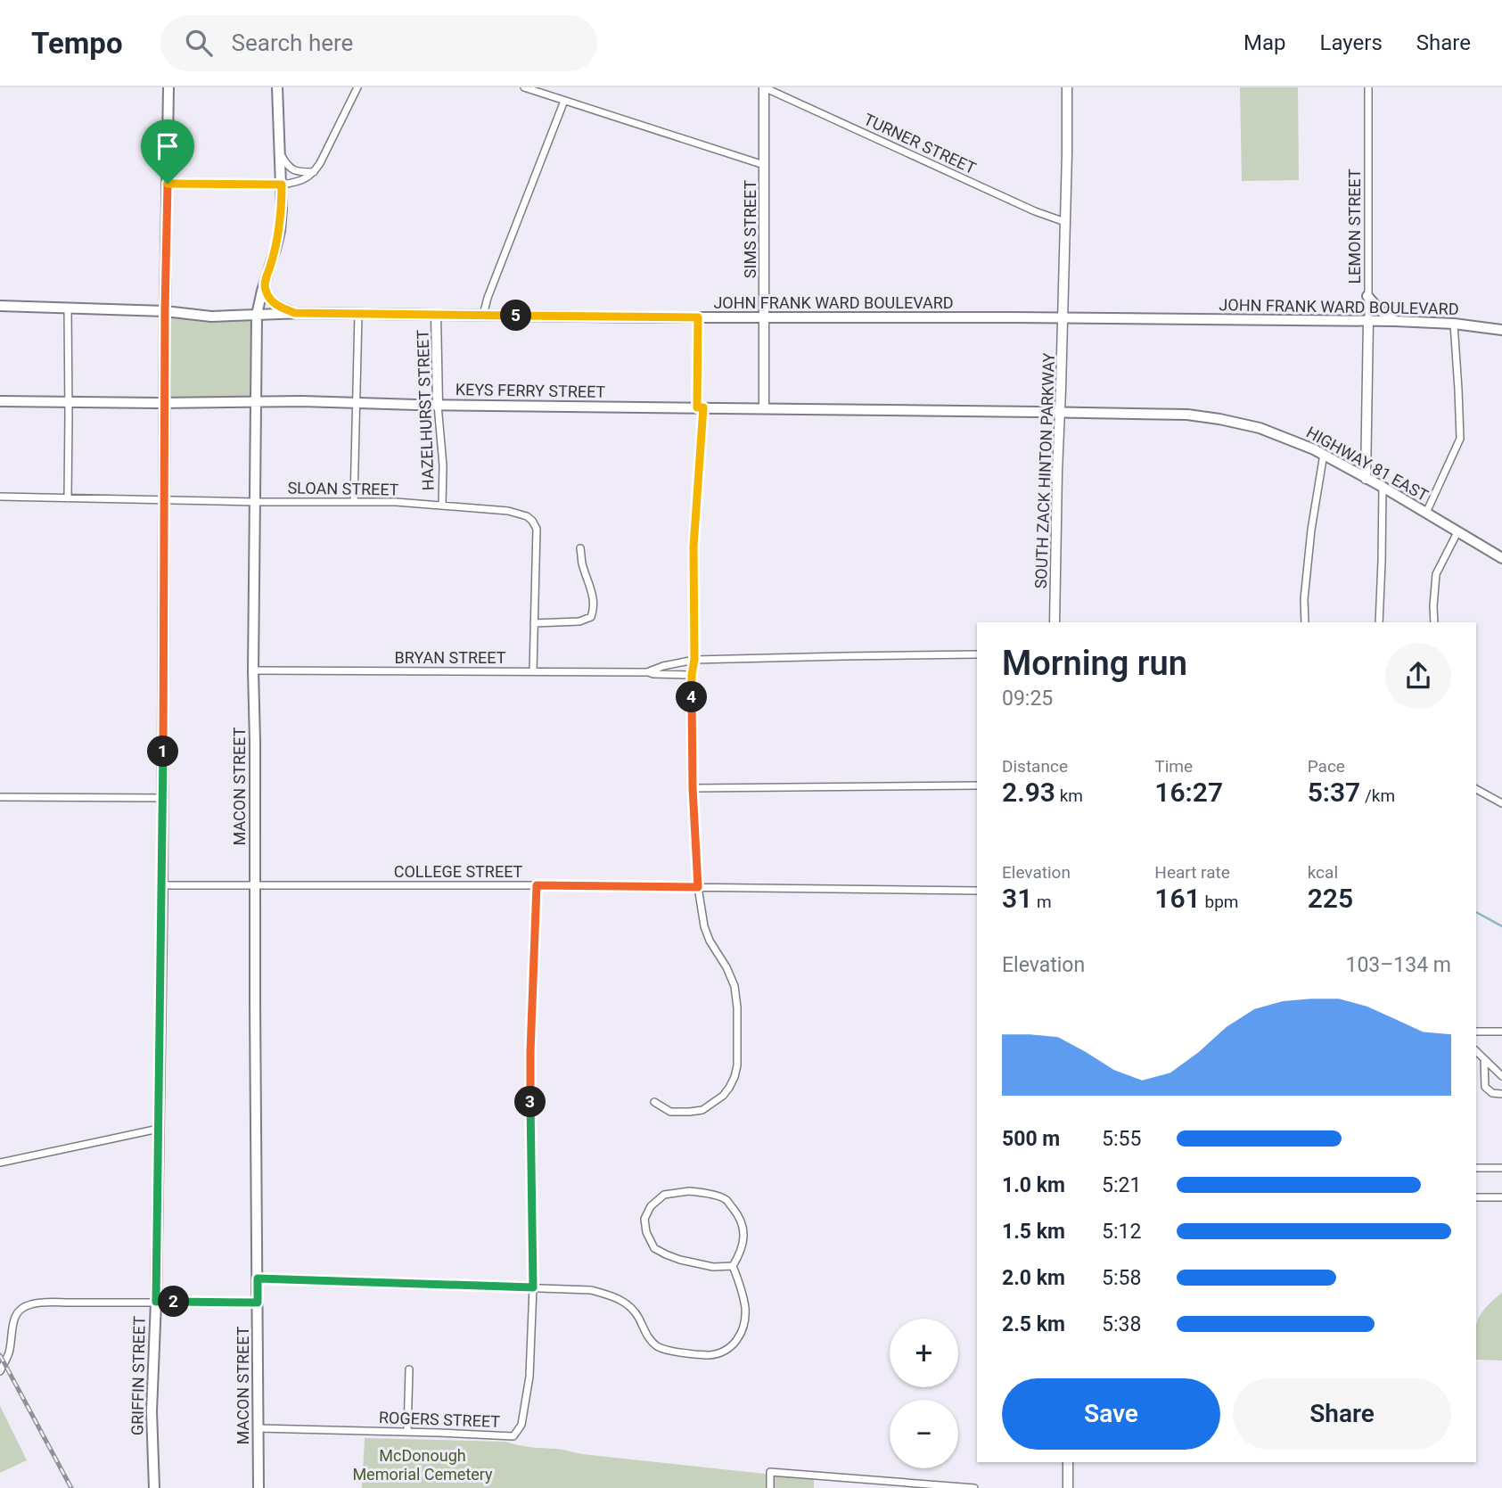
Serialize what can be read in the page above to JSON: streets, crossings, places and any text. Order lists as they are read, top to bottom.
{
  "streets": {
    "main road": [
      "LEMON STREET",
      "SIMS STREET",
      "JOHN FRANK WARD BOULEVARD",
      "KEYS FERRY STREET",
      "HAZELHURST STREET",
      "HIGHWAY 81 EAST",
      "SOUTH ZACK HINTON PARKWAY",
      "MACON STREET",
      "GRIFFIN STREET"
    ],
    "street": [
      "TURNER STREET",
      "SLOAN STREET",
      "BRYAN STREET",
      "COLLEGE STREET",
      "ROGERS STREET"
    ]
  },
  "crossings": [
    ["TURNER STREET", "SIMS STREET"],
    ["TURNER STREET", "SOUTH ZACK HINTON PARKWAY"],
    ["LEMON STREET", "JOHN FRANK WARD BOULEVARD"],
    ["LEMON STREET", "HIGHWAY 81 EAST"],
    ["SIMS STREET", "JOHN FRANK WARD BOULEVARD"],
    ["SIMS STREET", "KEYS FERRY STREET"],
    ["JOHN FRANK WARD BOULEVARD", "HAZELHURST STREET"],
    ["JOHN FRANK WARD BOULEVARD", "SOUTH ZACK HINTON PARKWAY"],
    ["JOHN FRANK WARD BOULEVARD", "MACON STREET"],
    ["JOHN FRANK WARD BOULEVARD", "GRIFFIN STREET"],
    ["KEYS FERRY STREET", "HAZELHURST STREET"],
    ["KEYS FERRY STREET", "HIGHWAY 81 EAST"],
    ["KEYS FERRY STREET", "SOUTH ZACK HINTON PARKWAY"],
    ["KEYS FERRY STREET", "MACON STREET"],
    ["KEYS FERRY STREET", "GRIFFIN STREET"],
    ["HAZELHURST STREET", "SLOAN STREET"],
    ["HIGHWAY 81 EAST", "SOUTH ZACK HINTON PARKWAY"],
    ["SLOAN STREET", "BRYAN STREET"],
    ["SLOAN STREET", "MACON STREET"],
    ["SLOAN STREET", "GRIFFIN STREET"],
    ["BRYAN STREET", "MACON STREET"],
    ["MACON STREET", "COLLEGE STREET"],
    ["MACON STREET", "ROGERS STREET"],
    ["COLLEGE STREET", "GRIFFIN STREET"],
    ["COLLEGE STREET", "ROGERS STREET"]
  ],
  "parks": ["McDonough Memorial Cemetery"],
  "page": {
    "header": "Tempo",
    "search": "Search here",
    "nav": ["Map", "Layers", "Share"],
    "pins": [
      "5",
      "4",
      "1",
      "3",
      "2"
    ],
    "heading": ["Morning run", "09:25"],
    "stats": [
      ["Distance", "2.93 km"],
      ["Time", "16:27"],
      ["Pace", "5:37 /km"],
      ["Elevation", "31 m"],
      ["Heart rate", "161 bpm"],
      ["kcal", "225"]
    ],
    "chart": ["Elevation", "103–134 m"],
    "list": [
      {
        "name": "500 m",
        "note": "5:55"
      },
      {
        "name": "1.0 km",
        "note": "5:21"
      },
      {
        "name": "1.5 km",
        "note": "5:12"
      },
      {
        "name": "2.0 km",
        "note": "5:58"
      },
      {
        "name": "2.5 km",
        "note": "5:38"
      }
    ],
    "map_buttons": ["+", "−"],
    "buttons": ["Save", "Share"]
  }
}
